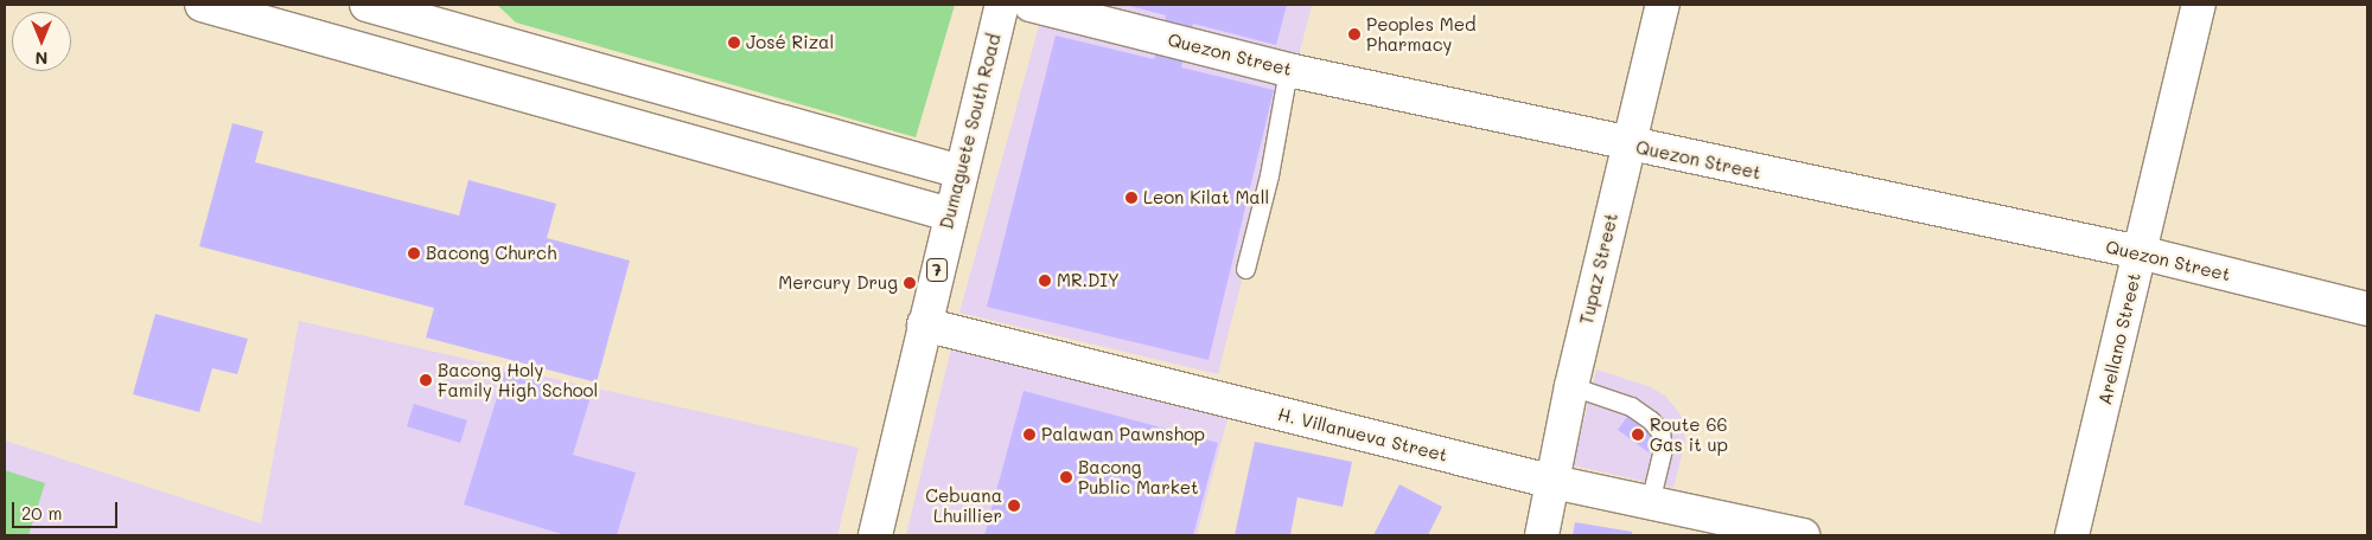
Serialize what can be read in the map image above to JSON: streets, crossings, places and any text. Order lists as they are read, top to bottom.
{
  "streets": {
    "street": [
      "Quezon Street",
      "Dumaguete South Road",
      "Tupaz Street",
      "7",
      "Arellano Street",
      "H. Villanueva Street"
    ]
  },
  "crossings": [
    ["Quezon Street", "Tupaz Street"],
    ["Quezon Street", "Arellano Street"],
    ["Dumaguete South Road", "H. Villanueva Street"],
    ["Tupaz Street", "H. Villanueva Street"]
  ],
  "places": [
    "Peoples Med Pharmacy",
    "José Rizal",
    "Leon Kilat Mall",
    "Bacong Church",
    "MR.DIY",
    "Mercury Drug",
    "Bacong Holy Family High School",
    "Palawan Pawnshop",
    "Route 66 Gas it up",
    "Bacong Public Market",
    "Cebuana Lhuillier"
  ],
  "scale_bar": "20 m",
  "north": "bottom"
}
